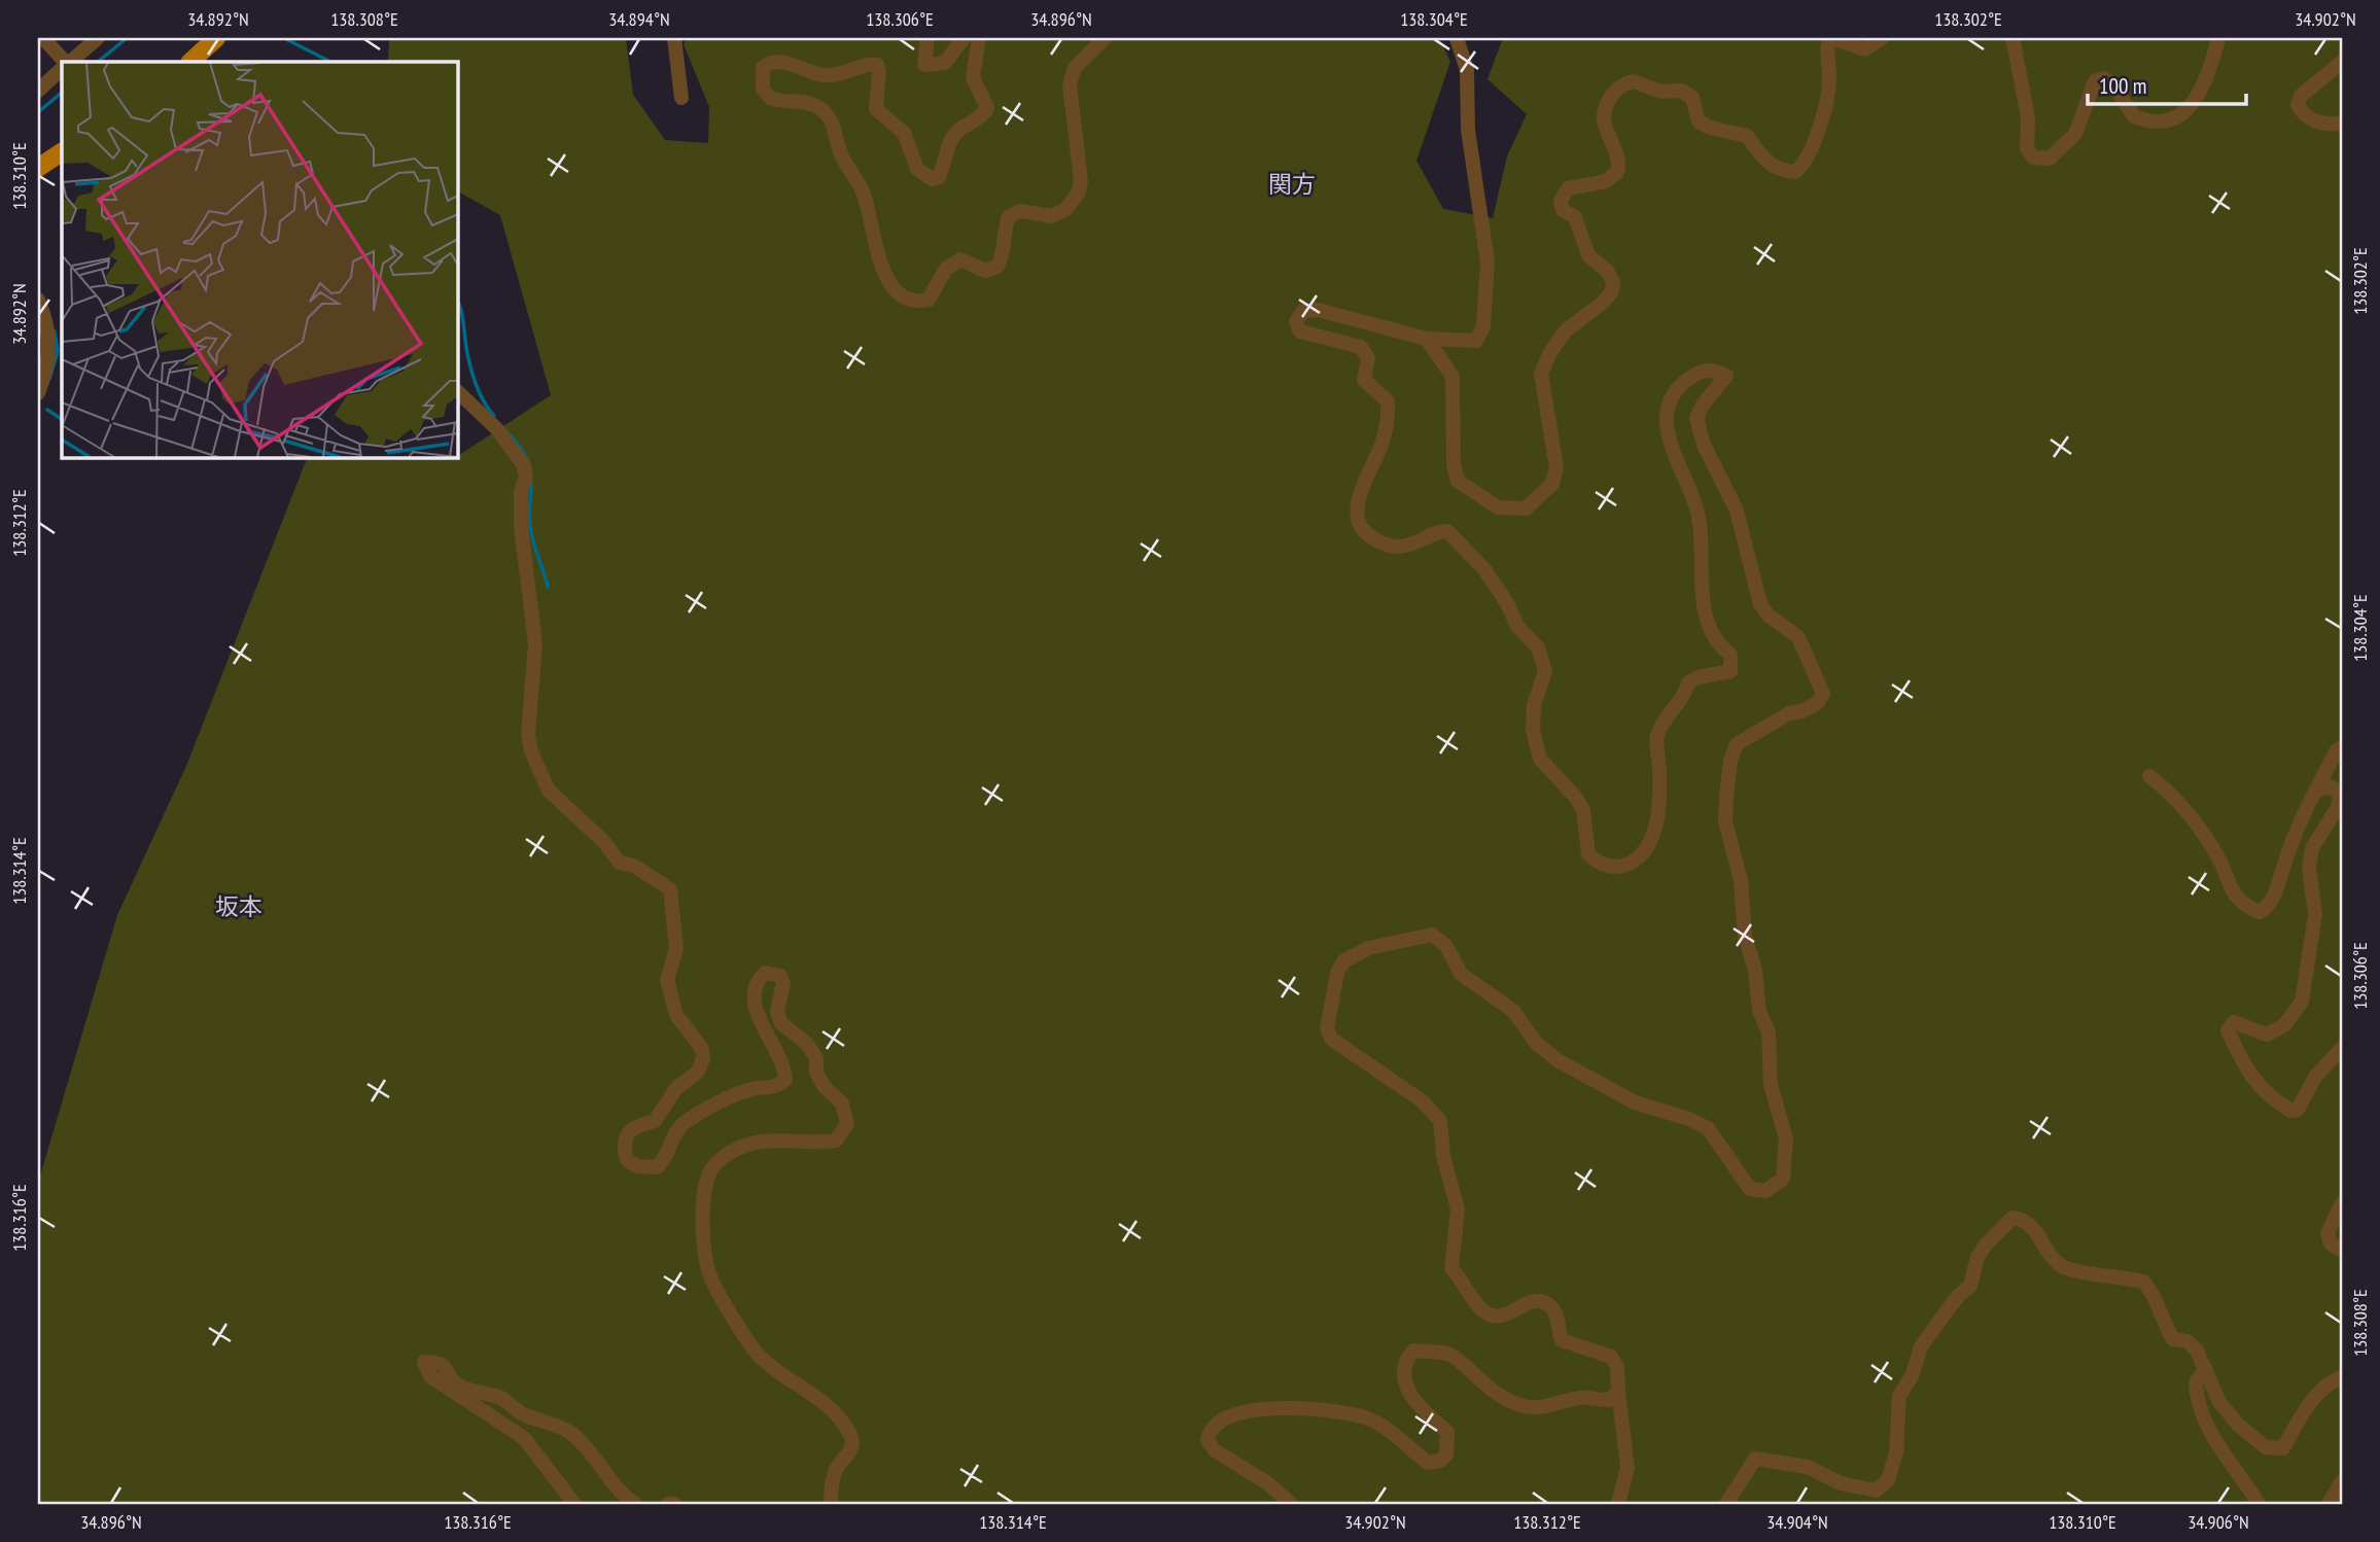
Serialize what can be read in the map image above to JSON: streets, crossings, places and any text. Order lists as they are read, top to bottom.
{
  "districts": ["関方", "坂本"],
  "scale_bar": "100 m",
  "coordinates": [
    "34.892°N",
    "138.308°E",
    "34.894°N",
    "138.306°E",
    "34.896°N",
    "138.304°E",
    "138.302°E",
    "34.902°N",
    "138.310°E",
    "138.312°E",
    "138.314°E",
    "138.316°E",
    "34.904°N",
    "34.906°N"
  ]
}
